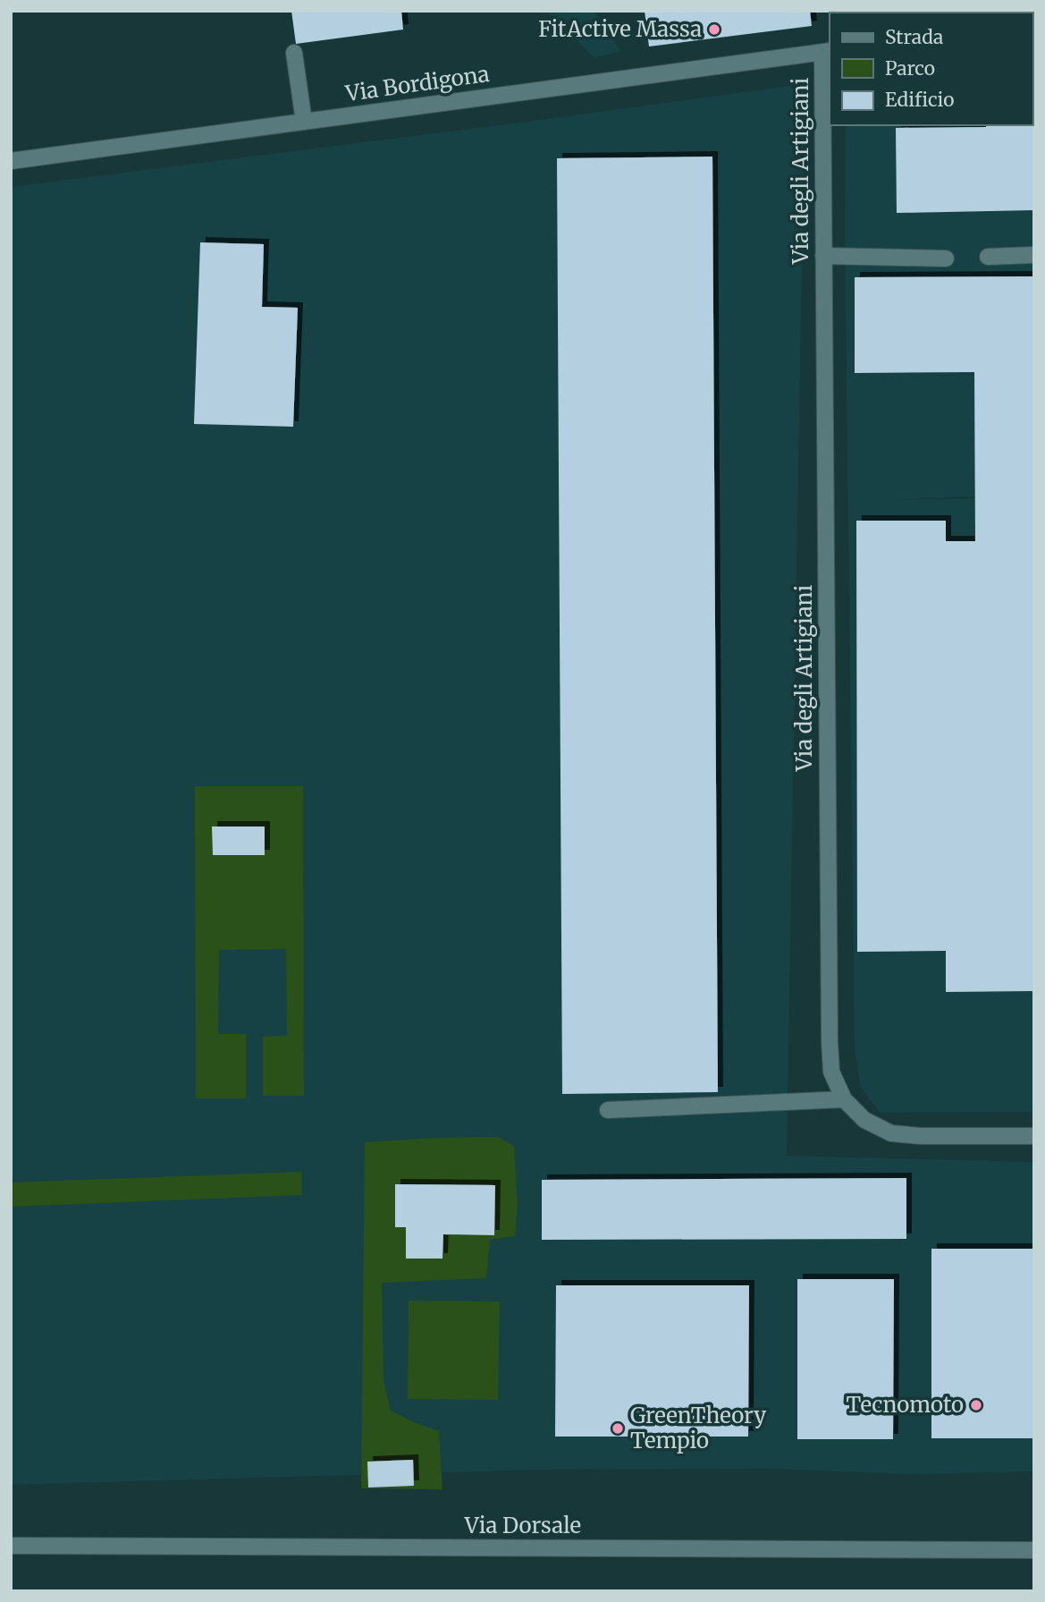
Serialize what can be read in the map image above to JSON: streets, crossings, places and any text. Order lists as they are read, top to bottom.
{
  "streets": {
    "street": ["Via Bordigona", "Via degli Artigiani", "Via Dorsale"]
  },
  "crossings": [
    ["Via Bordigona", "Via degli Artigiani"]
  ],
  "places": ["FitActive Massa", "Tecnomoto", "GreenTheory Tempio"],
  "legend": ["Strada", "Parco", "Edificio"]
}
